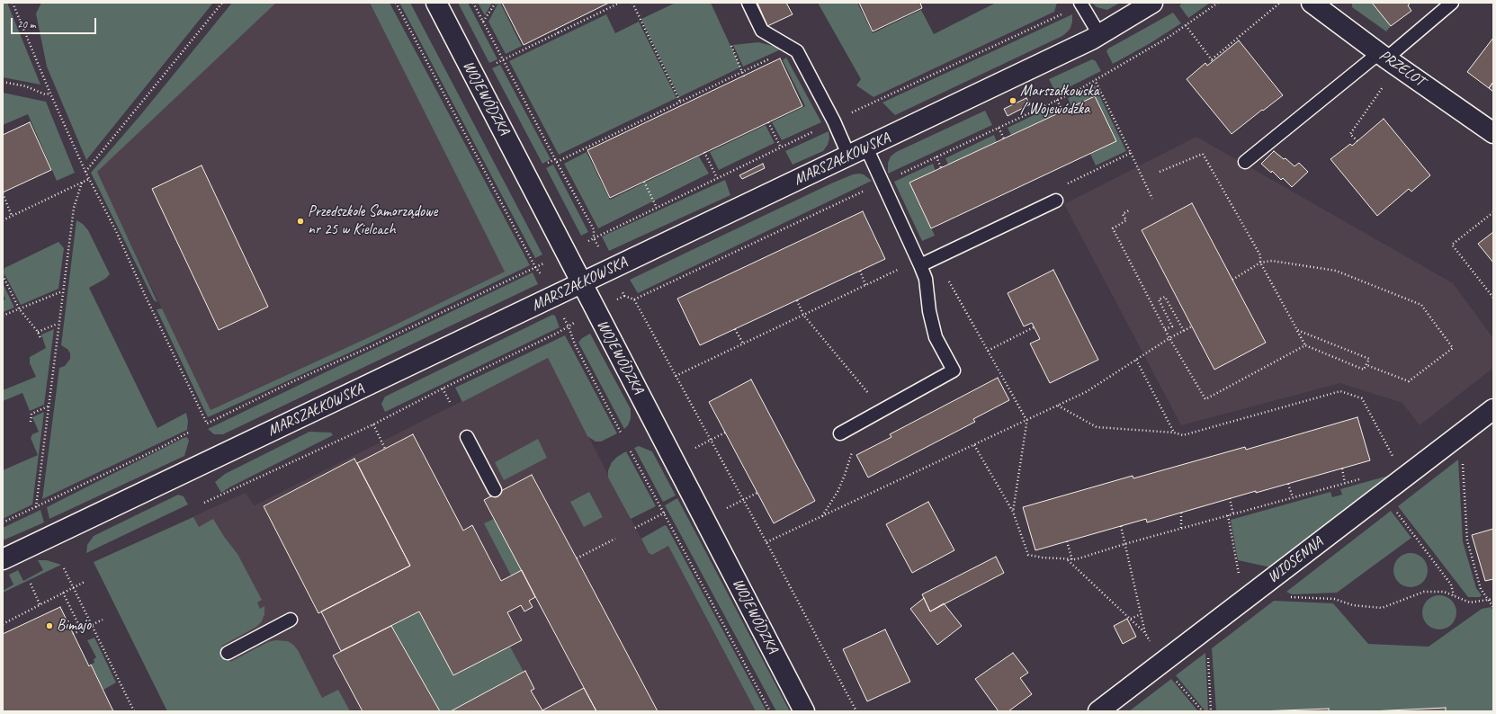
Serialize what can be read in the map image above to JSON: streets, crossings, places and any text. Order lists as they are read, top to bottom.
{
  "streets": {
    "street": [
      "PRZELOT",
      "WOJEWÓDZKA",
      "MARSZAŁKOWSKA",
      "WIOSENNA"
    ]
  },
  "crossings": [
    ["WOJEWÓDZKA", "MARSZAŁKOWSKA"]
  ],
  "places": ["Marszałkowska / Wojewódzka", "Przedszkole Samorządowe nr 25 w Kielcach", "Bimajo"],
  "scale_bar": "20 m"
}
